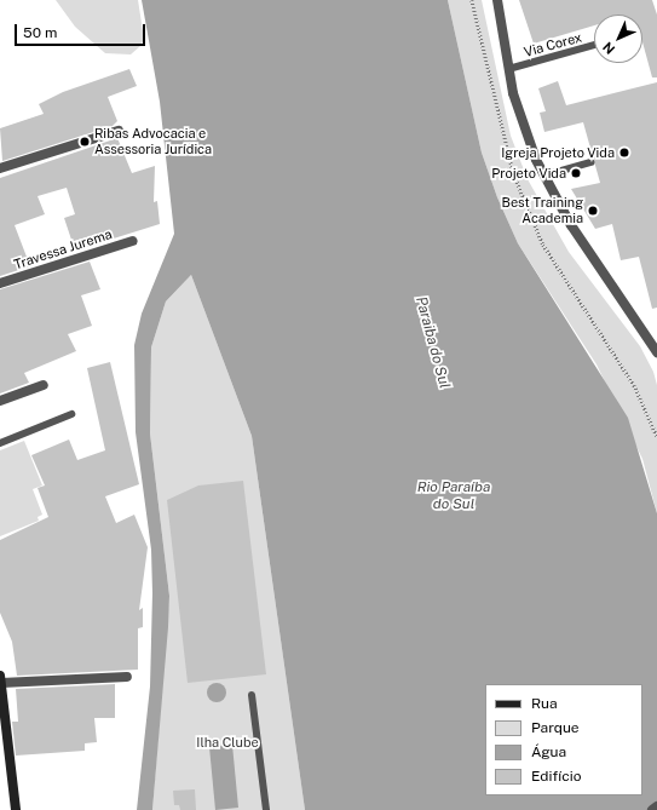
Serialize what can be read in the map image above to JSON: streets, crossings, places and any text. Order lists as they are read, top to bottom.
{
  "streets": {
    "street": ["Travessa Jurema"],
    "lane": ["Via Corex"]
  },
  "water": ["Paraiba do Sul", "Rio Paraíba do Sul"],
  "parks": ["Ilha Clube"],
  "places": [
    "Ribas Advocacia e Assessoria Jurídica",
    "Igreja Projeto Vida",
    "Projeto Vida",
    "Best Training Academia"
  ],
  "legend": [
    "Rua",
    "Parque",
    "Água",
    "Edifício"
  ],
  "scale_bar": "50 m",
  "north": "bottom left"
}
